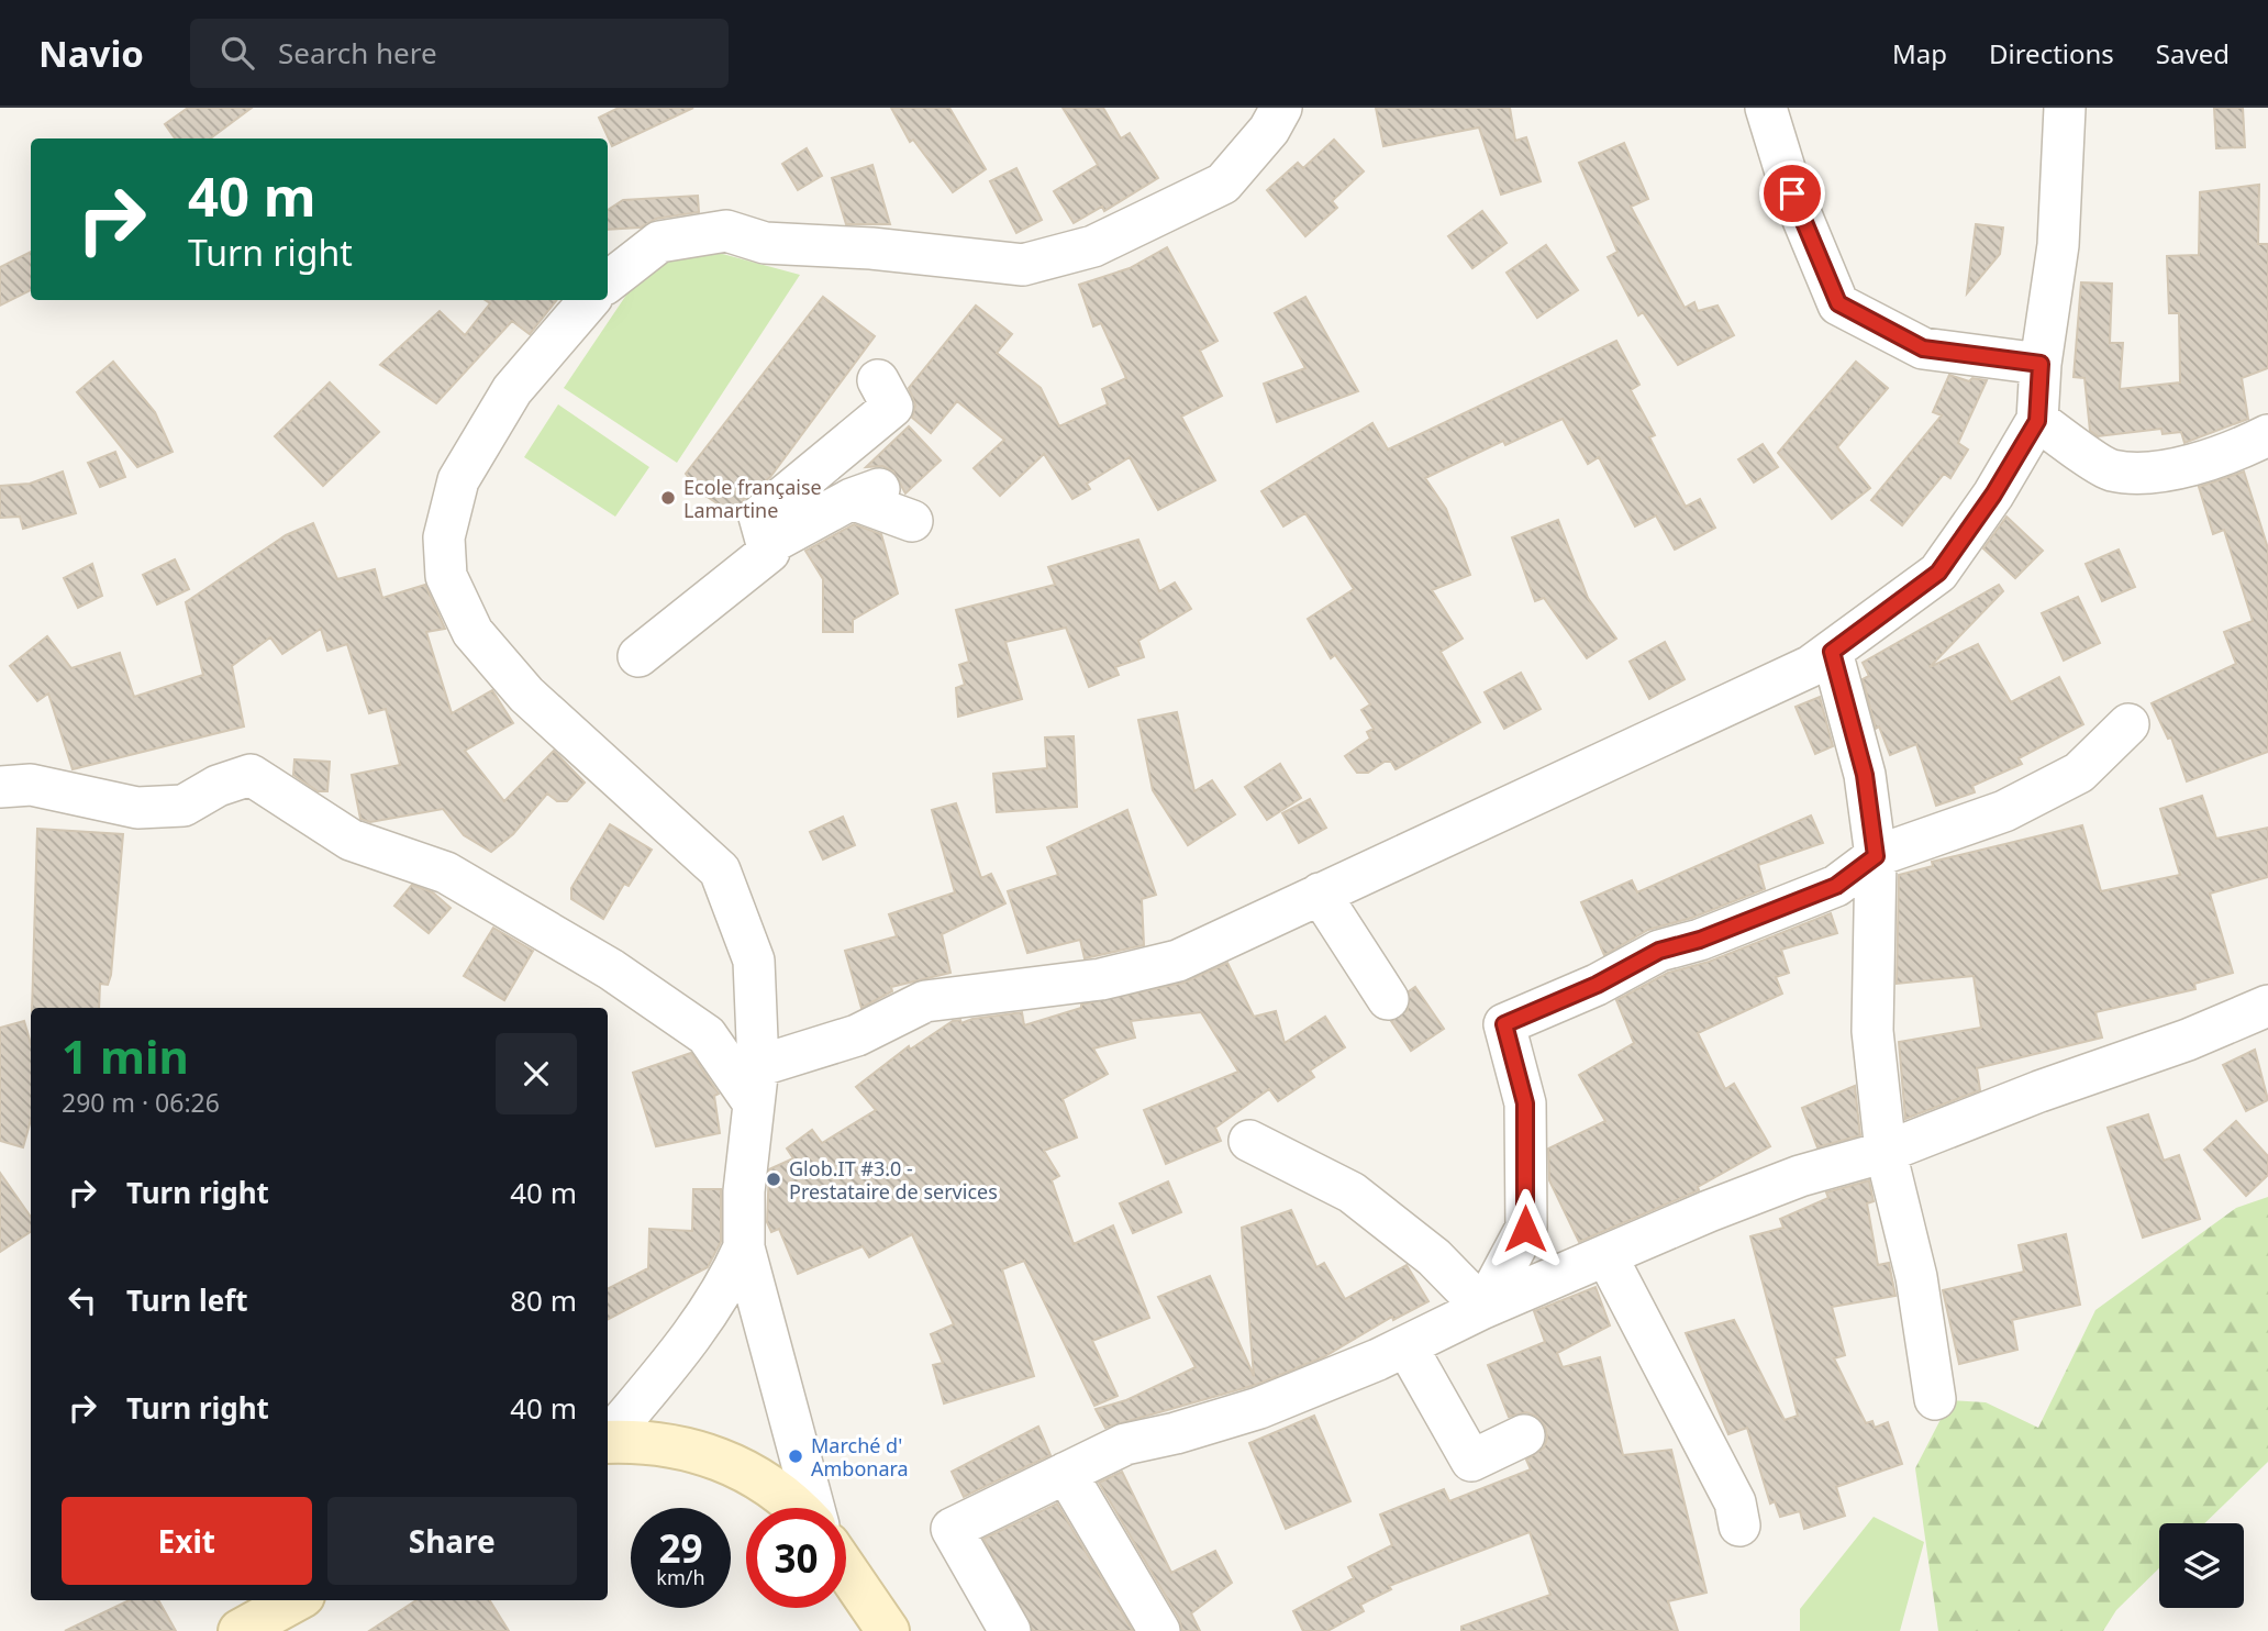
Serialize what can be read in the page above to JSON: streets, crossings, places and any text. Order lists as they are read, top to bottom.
{
  "places": ["Ecole française Lamartine", "Glob.IT #3.0 - Prestataire de services", "Marché d' Ambonara"],
  "page": {
    "header": "Navio",
    "search": "Search here",
    "nav": ["Map", "Directions", "Saved"],
    "turn": ["40 m", "Turn right"],
    "heading": ["1 min", "290 m · 06:26"],
    "list": [
      {
        "name": "Turn right",
        "value": "40 m"
      },
      {
        "name": "Turn left",
        "value": "80 m"
      },
      {
        "name": "Turn right",
        "value": "40 m"
      }
    ],
    "buttons": ["Exit", "Share"],
    "speed": "29 km/h",
    "limit": "30"
  }
}
